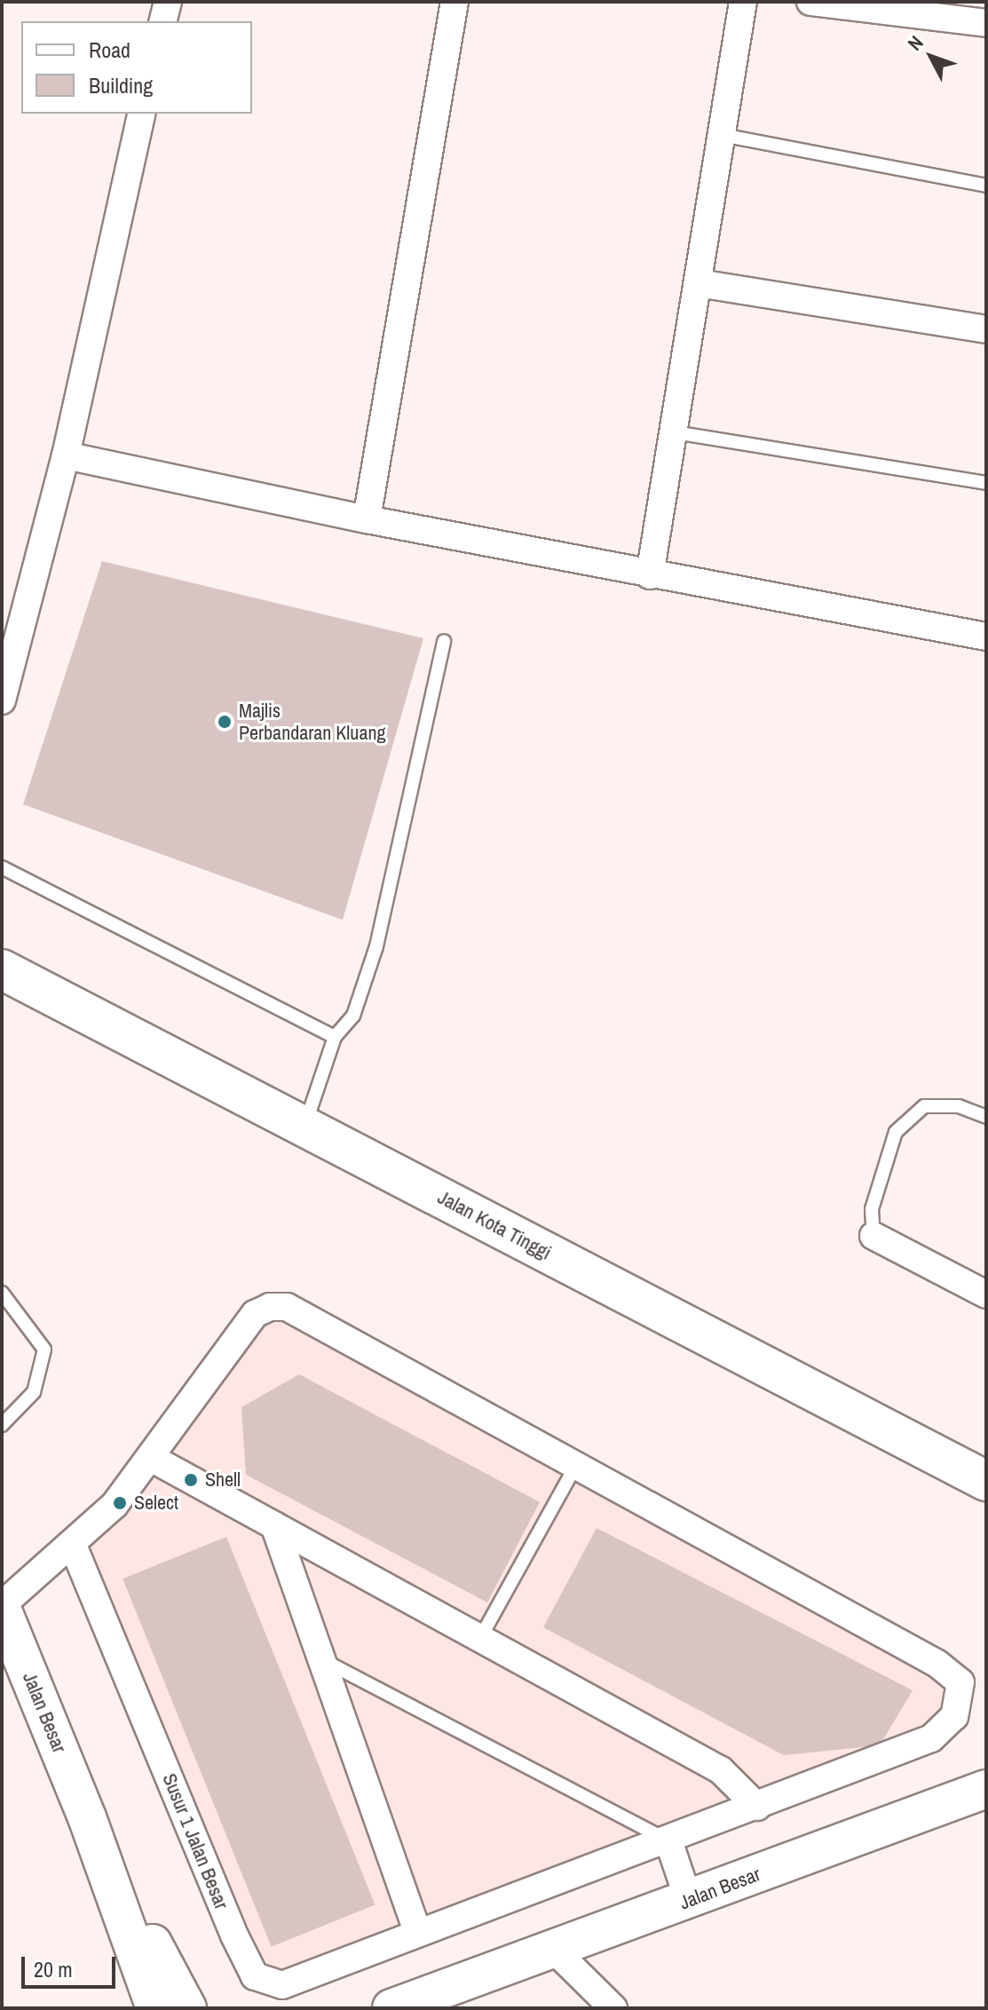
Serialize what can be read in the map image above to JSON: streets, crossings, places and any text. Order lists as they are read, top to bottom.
{
  "streets": {
    "highway": ["Jalan Kota Tinggi"],
    "main road": ["Jalan Besar"],
    "street": ["Susur 1 Jalan Besar"]
  },
  "places": ["Majlis Perbandaran Kluang", "Shell", "Select"],
  "legend": ["Road", "Building"],
  "scale_bar": "20 m",
  "north": "top left"
}
